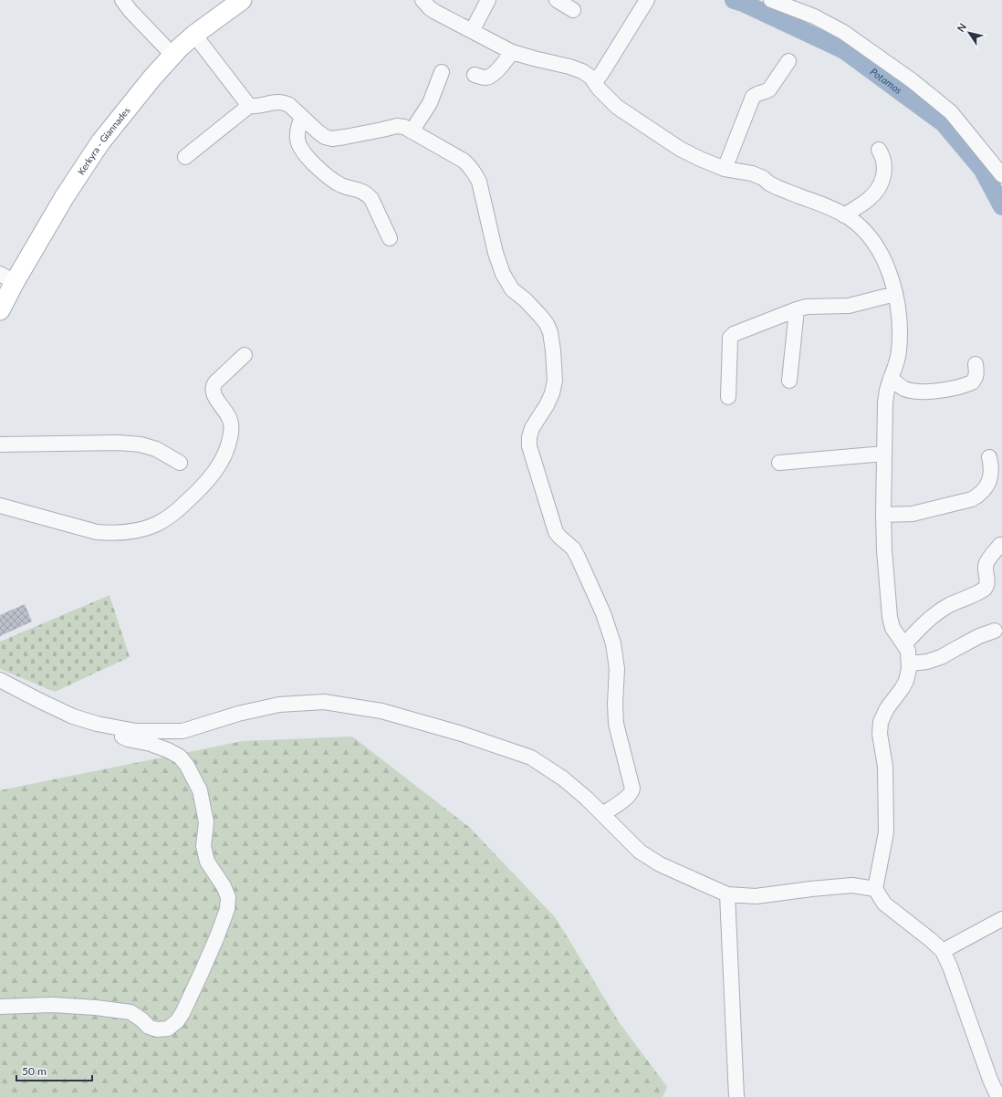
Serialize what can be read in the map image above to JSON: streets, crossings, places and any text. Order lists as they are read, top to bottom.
{
  "streets": {
    "main road": ["Kerkyra - Giannades"]
  },
  "water": ["Potamos"],
  "scale_bar": "50 m",
  "north": "top left"
}
